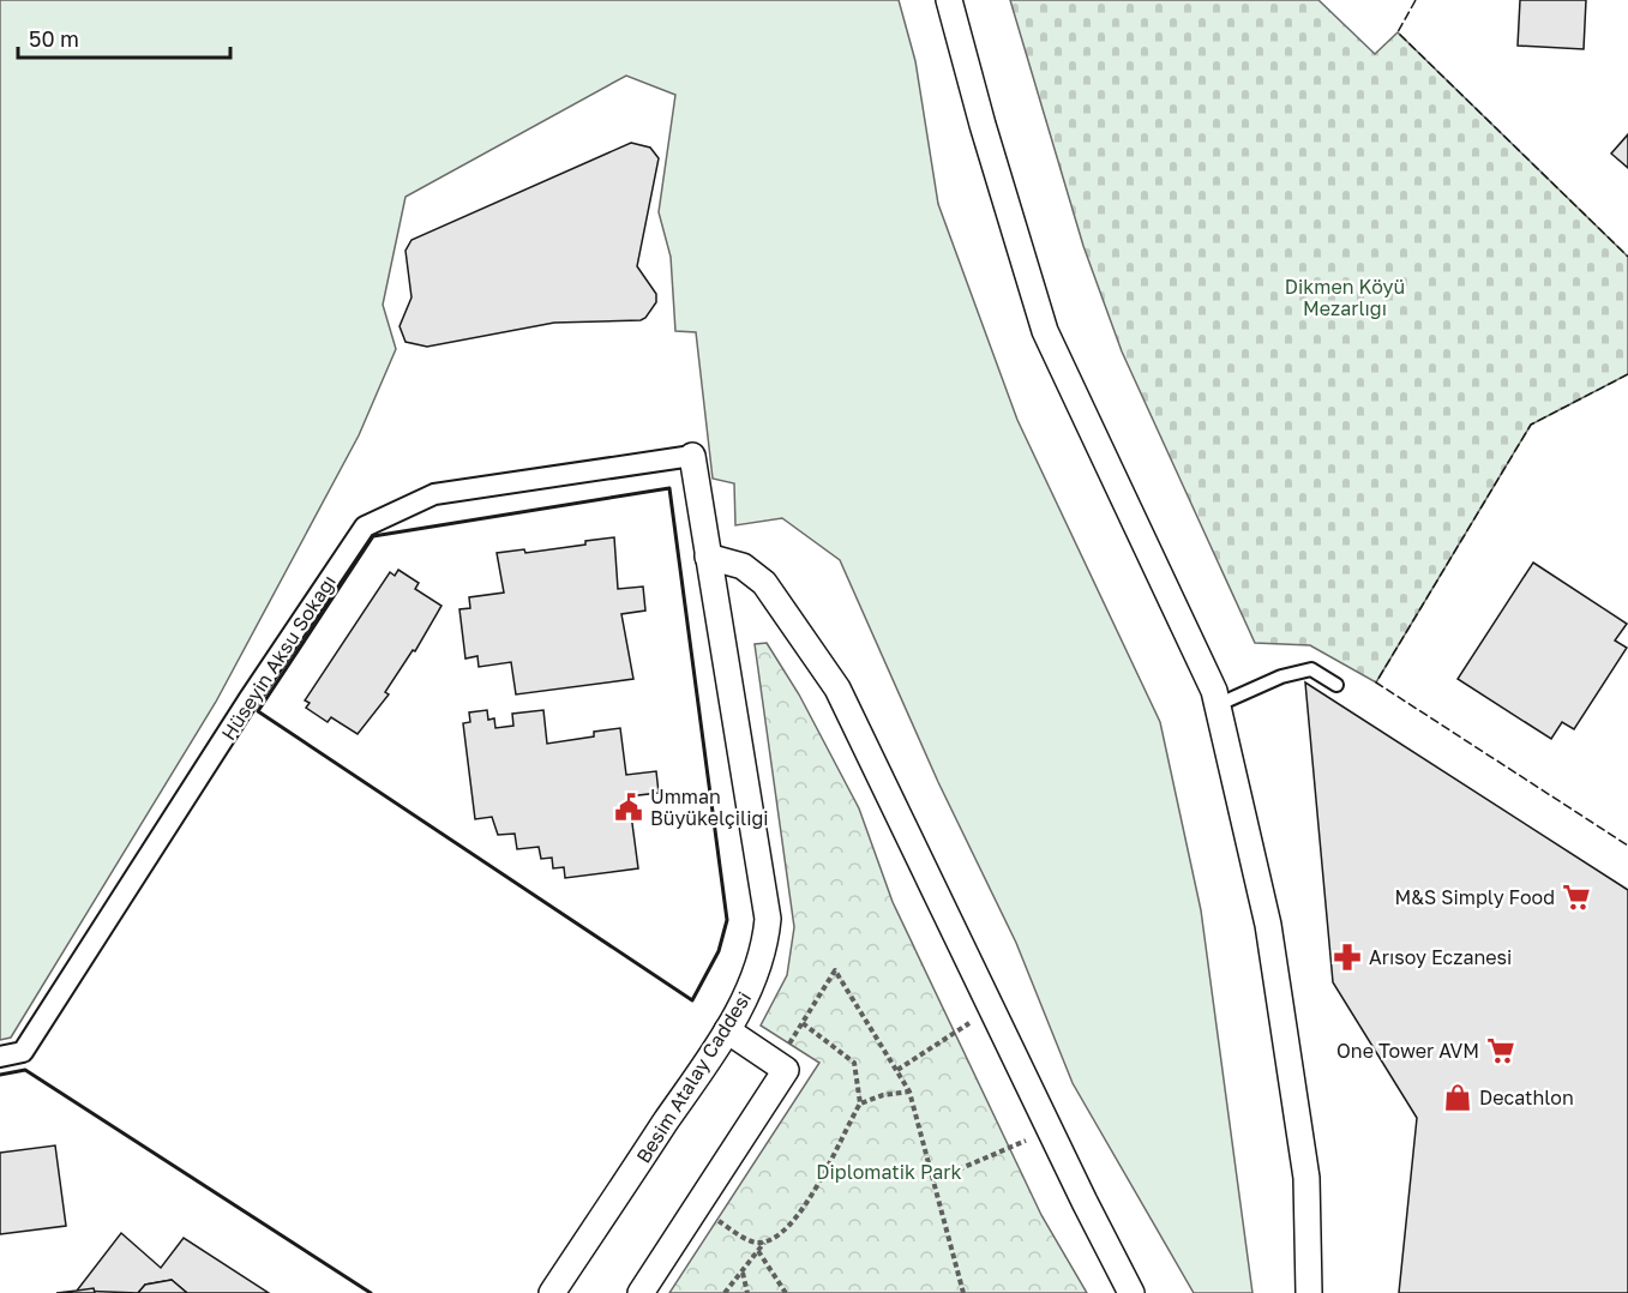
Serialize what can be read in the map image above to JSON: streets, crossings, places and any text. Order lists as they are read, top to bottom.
{
  "streets": {
    "street": ["Hüseyin Aksu Sokağı", "Besim Atalay Caddesi"]
  },
  "crossings": [
    ["Hüseyin Aksu Sokağı", "Besim Atalay Caddesi"]
  ],
  "parks": ["Dikmen Köyü Mezarlığı", "Diplomatik Park"],
  "places": {
    "public building": ["Umman Büyükelçiliği"],
    "supermarket": ["M&S Simply Food", "One Tower AVM"],
    "pharmacy": ["Arısoy Eczanesi"],
    "shop": ["Decathlon"]
  },
  "scale_bar": "50 m"
}
